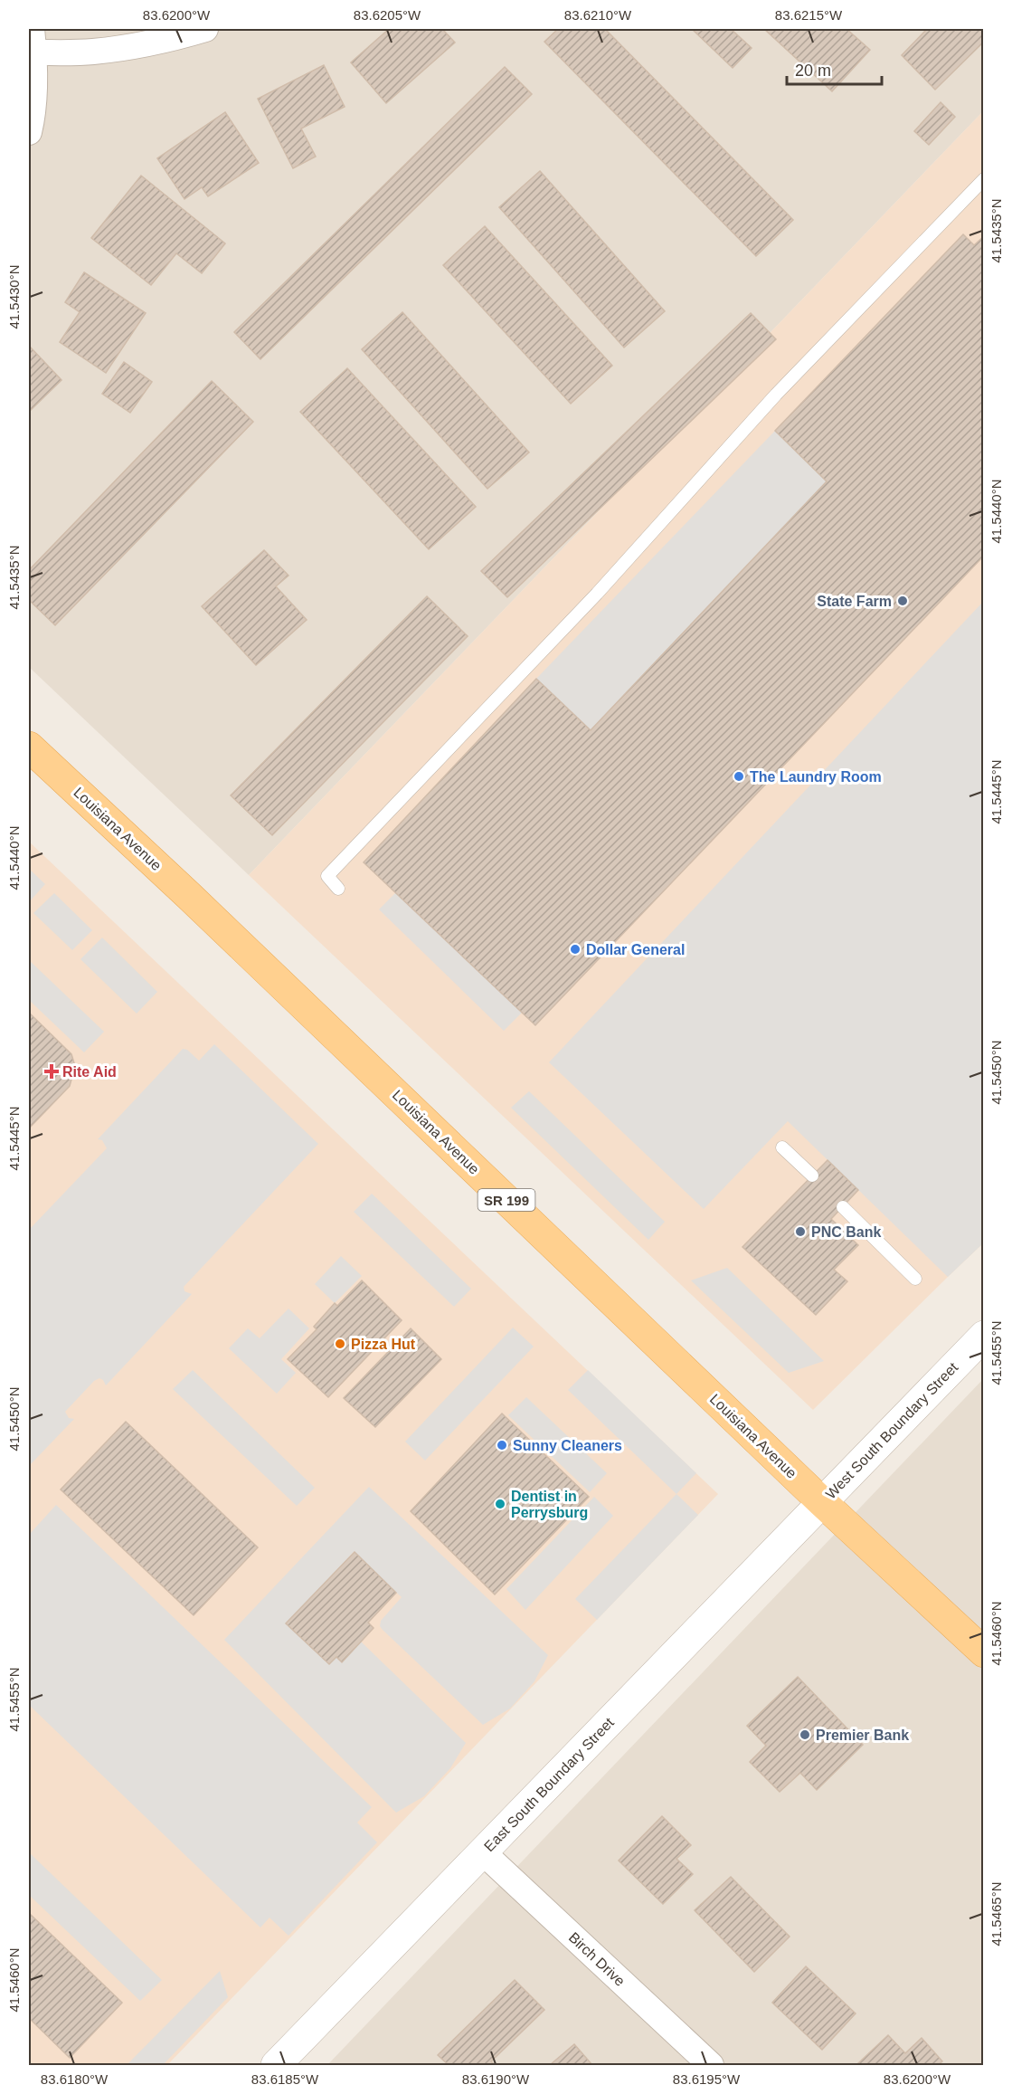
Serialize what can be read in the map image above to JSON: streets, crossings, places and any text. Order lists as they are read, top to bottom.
{
  "streets": {
    "main road": ["Louisiana Avenue", "SR 199"],
    "street": ["West South Boundary Street", "East South Boundary Street", "Birch Drive"]
  },
  "crossings": [
    ["Louisiana Avenue", "West South Boundary Street"],
    ["Louisiana Avenue", "East South Boundary Street"],
    ["West South Boundary Street", "East South Boundary Street"],
    ["East South Boundary Street", "Birch Drive"]
  ],
  "places": {
    "other": [
      "State Farm",
      "The Laundry Room",
      "Dollar General",
      "PNC Bank",
      "Pizza Hut",
      "Sunny Cleaners",
      "Dentist in Perrysburg",
      "Premier Bank"
    ],
    "health": ["Rite Aid"]
  },
  "scale_bar": "20 m",
  "coordinates": [
    "83.6200°W",
    "83.6205°W",
    "83.6210°W",
    "83.6215°W",
    "41.5435°N",
    "41.5430°N",
    "41.5440°N",
    "41.5445°N",
    "41.5450°N",
    "41.5455°N",
    "41.5460°N",
    "41.5465°N",
    "83.6180°W",
    "83.6185°W",
    "83.6190°W",
    "83.6195°W"
  ]
}
